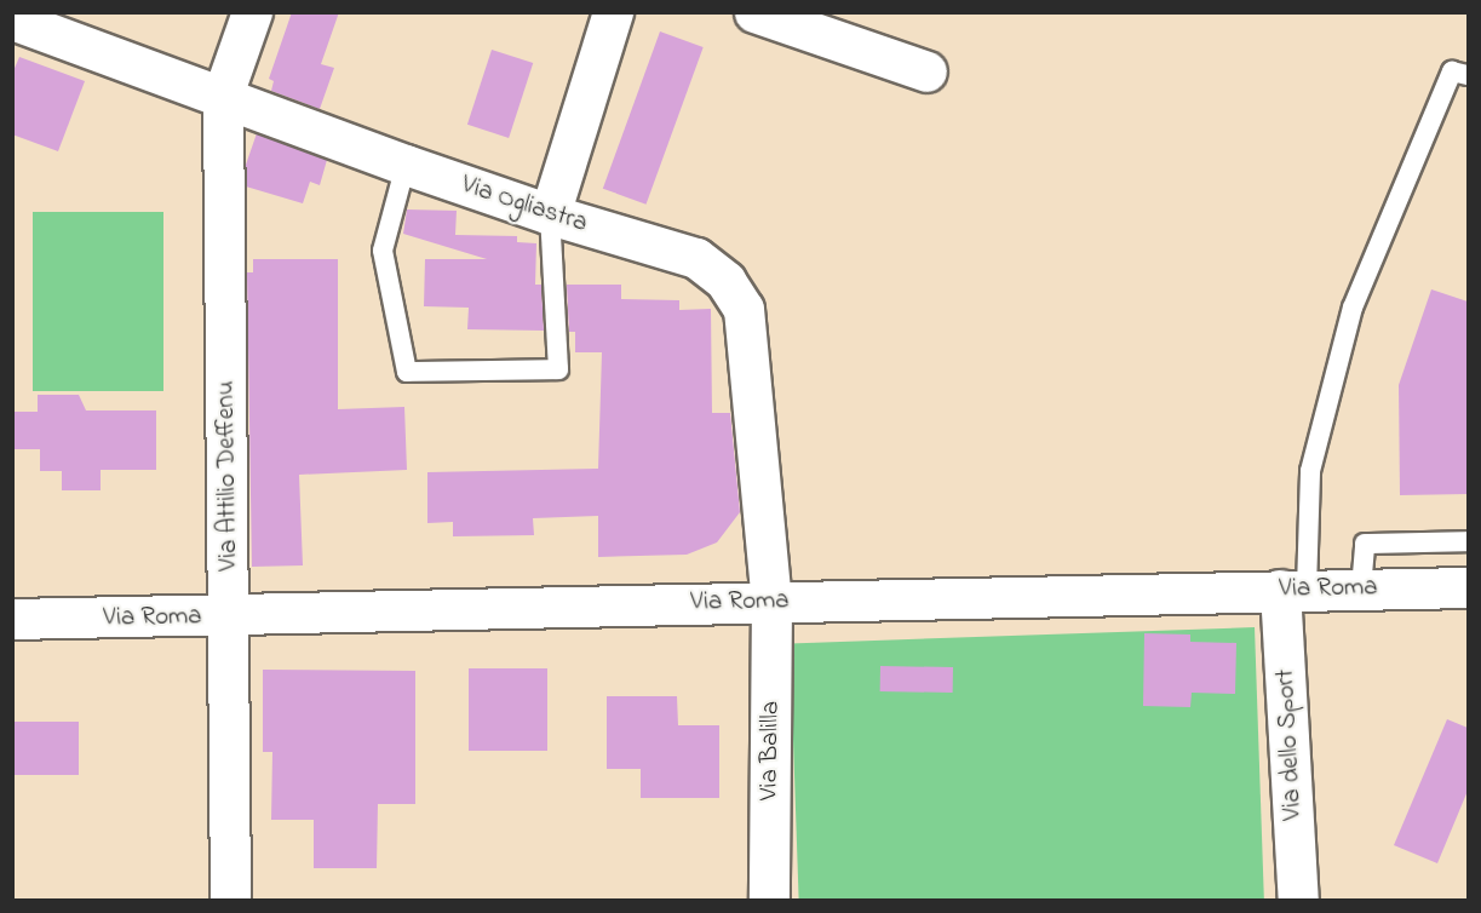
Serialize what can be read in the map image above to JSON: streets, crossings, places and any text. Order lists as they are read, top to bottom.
{
  "streets": {
    "street": [
      "Via Ogliastra",
      "Via Attilio Deffenu",
      "Via Roma",
      "Via dello Sport",
      "Via Balilla"
    ]
  },
  "crossings": [
    ["Via Ogliastra", "Via Attilio Deffenu"],
    ["Via Ogliastra", "Via Roma"],
    ["Via Ogliastra", "Via Balilla"],
    ["Via Attilio Deffenu", "Via Roma"],
    ["Via Roma", "Via dello Sport"],
    ["Via Roma", "Via Balilla"]
  ]
}
